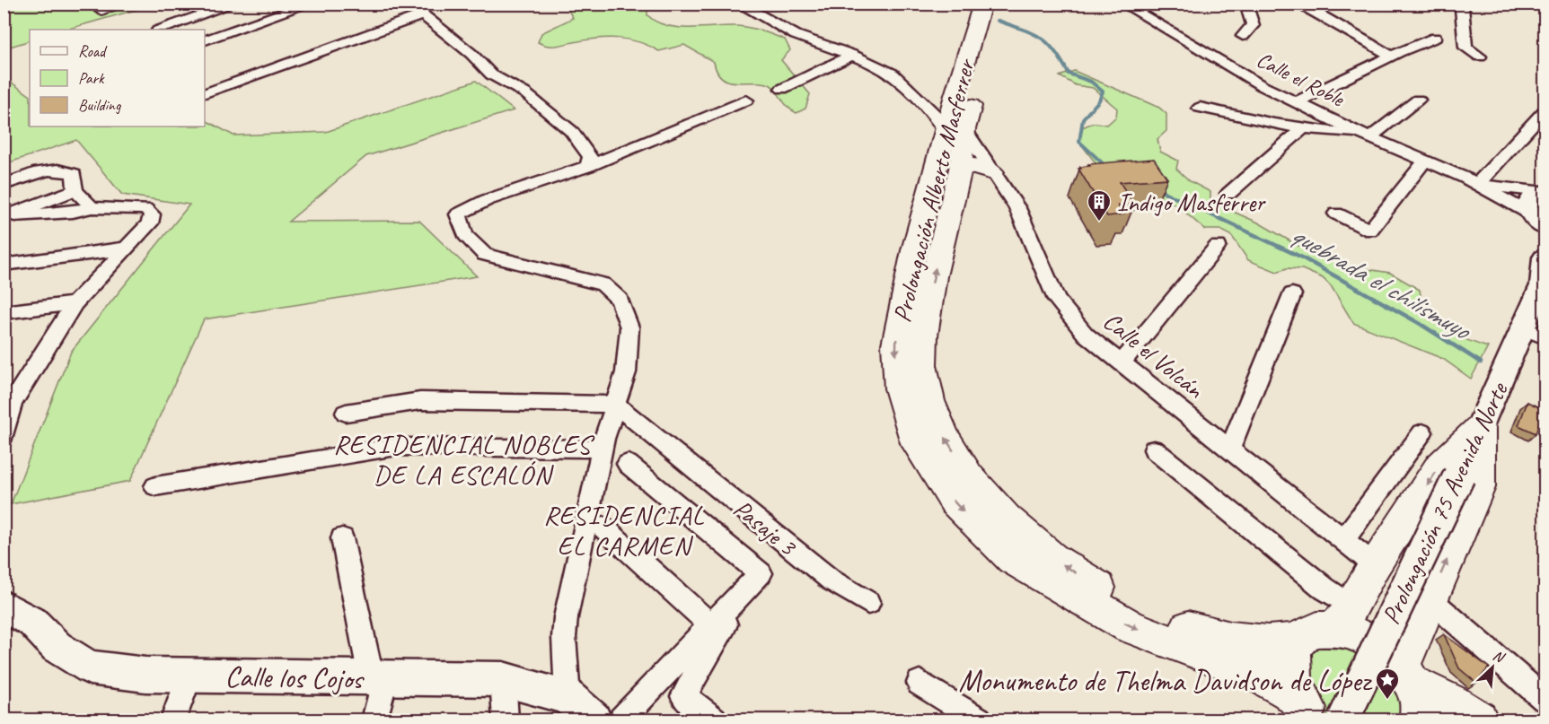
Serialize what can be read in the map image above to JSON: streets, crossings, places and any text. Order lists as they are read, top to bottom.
{
  "streets": {
    "main road": ["Prolongación Alberto Masferrer", "Prolongación 75 Avenida Norte", "Calle los Cojos"],
    "street": ["Calle el Roble", "Calle el Volcán", "Pasaje 3"]
  },
  "crossings": [
    ["Prolongación Alberto Masferrer", "Calle el Volcán"],
    ["Prolongación Alberto Masferrer", "Prolongación 75 Avenida Norte"]
  ],
  "districts": ["RESIDENCIAL NOBLES DE LA ESCALÓN", "RESIDENCIAL EL CARMEN"],
  "water": ["quebrada el chilismuyo"],
  "places": {
    "building": ["Indigo Masferrer"],
    "place": ["Monumento de Thelma Davidson de López"]
  },
  "legend": ["Road", "Park", "Building"],
  "north": "top right"
}
